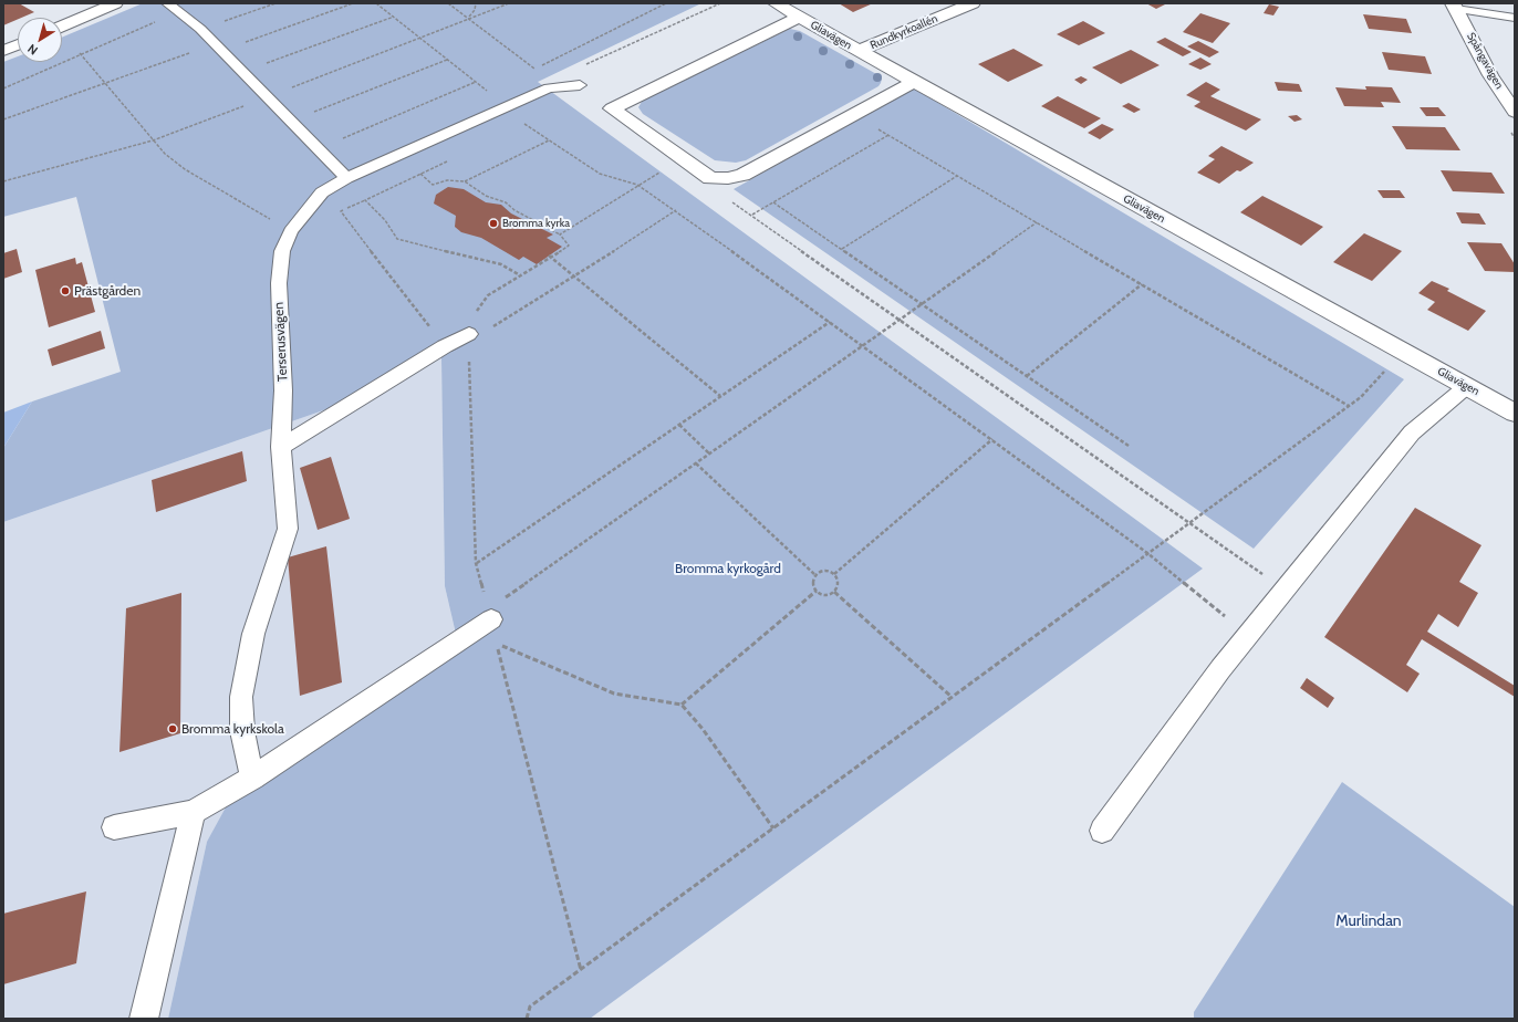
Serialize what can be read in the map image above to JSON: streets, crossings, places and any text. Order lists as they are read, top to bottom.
{
  "streets": {
    "street": ["Rundkyrkoallén", "Gliavägen", "Spångavägen"],
    "lane": ["Terserusvägen"]
  },
  "crossings": [
    ["Rundkyrkoallén", "Gliavägen"]
  ],
  "parks": ["Bromma kyrkogård", "Murlindan"],
  "places": ["Bromma kyrka", "Prästgården", "Bromma kyrkskola"],
  "north": "bottom left"
}
